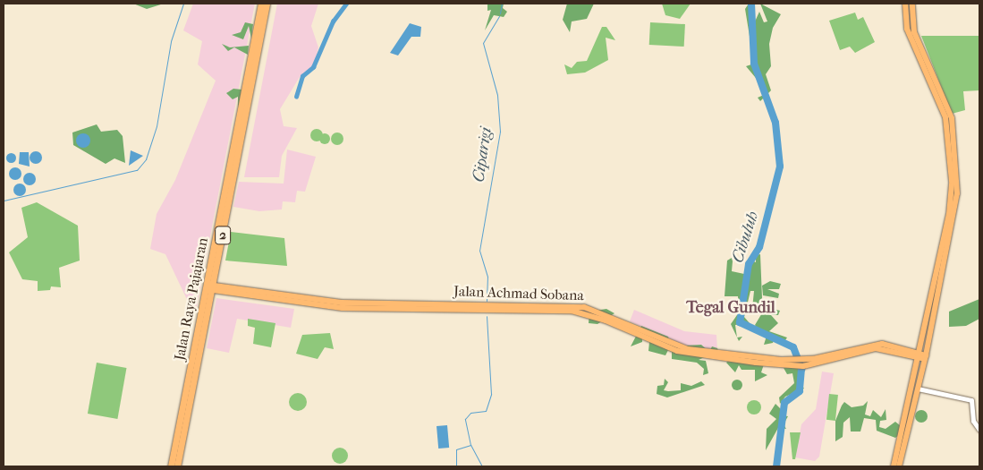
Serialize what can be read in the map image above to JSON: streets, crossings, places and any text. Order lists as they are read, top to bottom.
{
  "streets": {
    "highway": ["2", "Jalan Raya Pajajaran"],
    "main road": ["Jalan Achmad Sobana"]
  },
  "crossings": [
    ["Jalan Achmad Sobana", "Jalan Raya Pajajaran"]
  ],
  "districts": ["Tegal Gundil"],
  "water": ["Ciparigi", "Cibuluh"]
}
